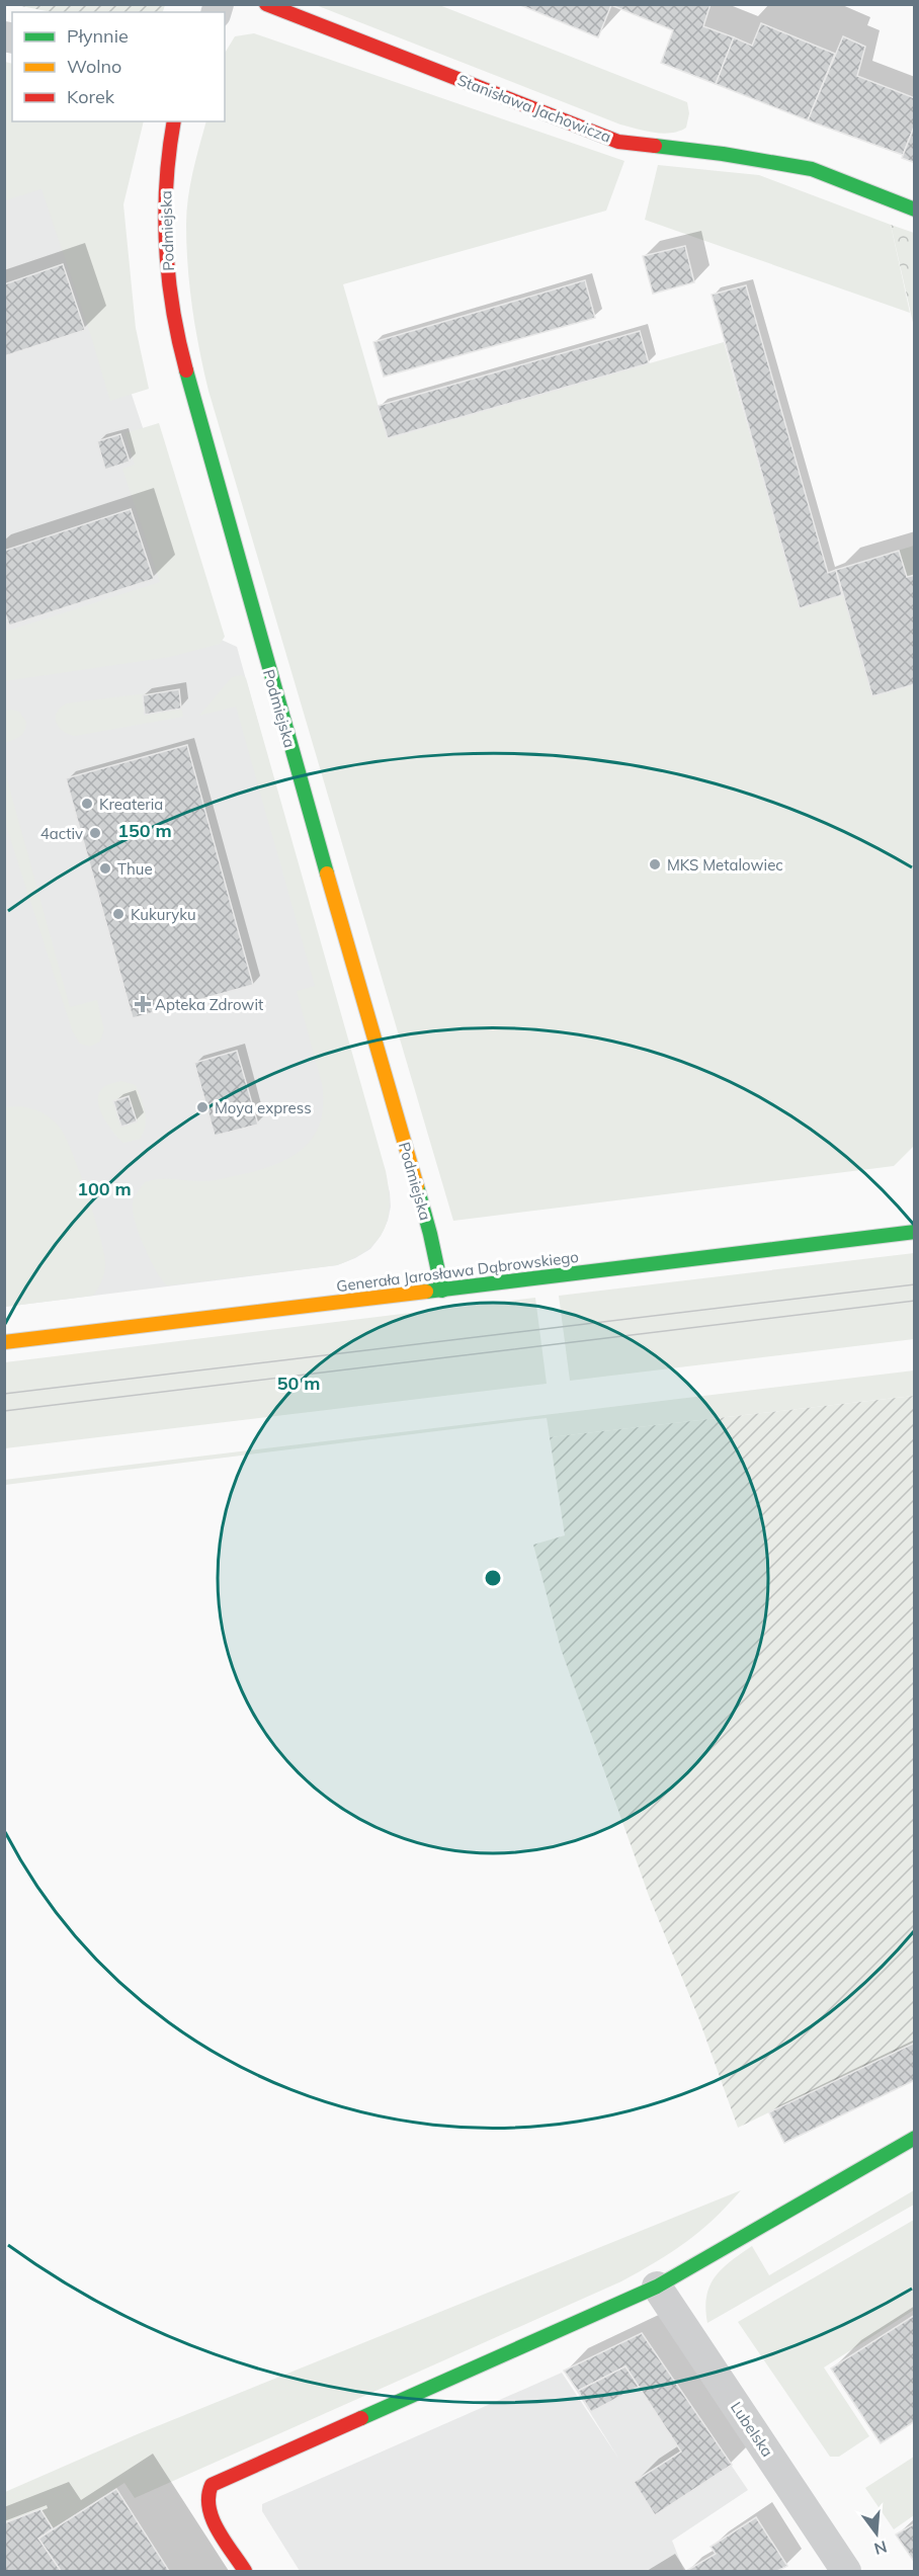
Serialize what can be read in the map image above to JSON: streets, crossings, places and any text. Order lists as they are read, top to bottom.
{
  "streets": {
    "street": [
      "Stanisława Jachowicza",
      "Podmiejska",
      "Generała Jarosława Dąbrowskiego",
      "Lubelska"
    ]
  },
  "crossings": [
    ["Podmiejska", "Generała Jarosława Dąbrowskiego"]
  ],
  "places": {
    "other": [
      "Kreateria",
      "4activ",
      "MKS Metalowiec",
      "Thue",
      "Kukuryku",
      "Moya express"
    ],
    "health": ["Apteka Zdrowit"]
  },
  "legend": ["Płynnie", "Wolno", "Korek"],
  "north": "bottom",
  "rings": ["150 m", "100 m", "50 m"]
}
